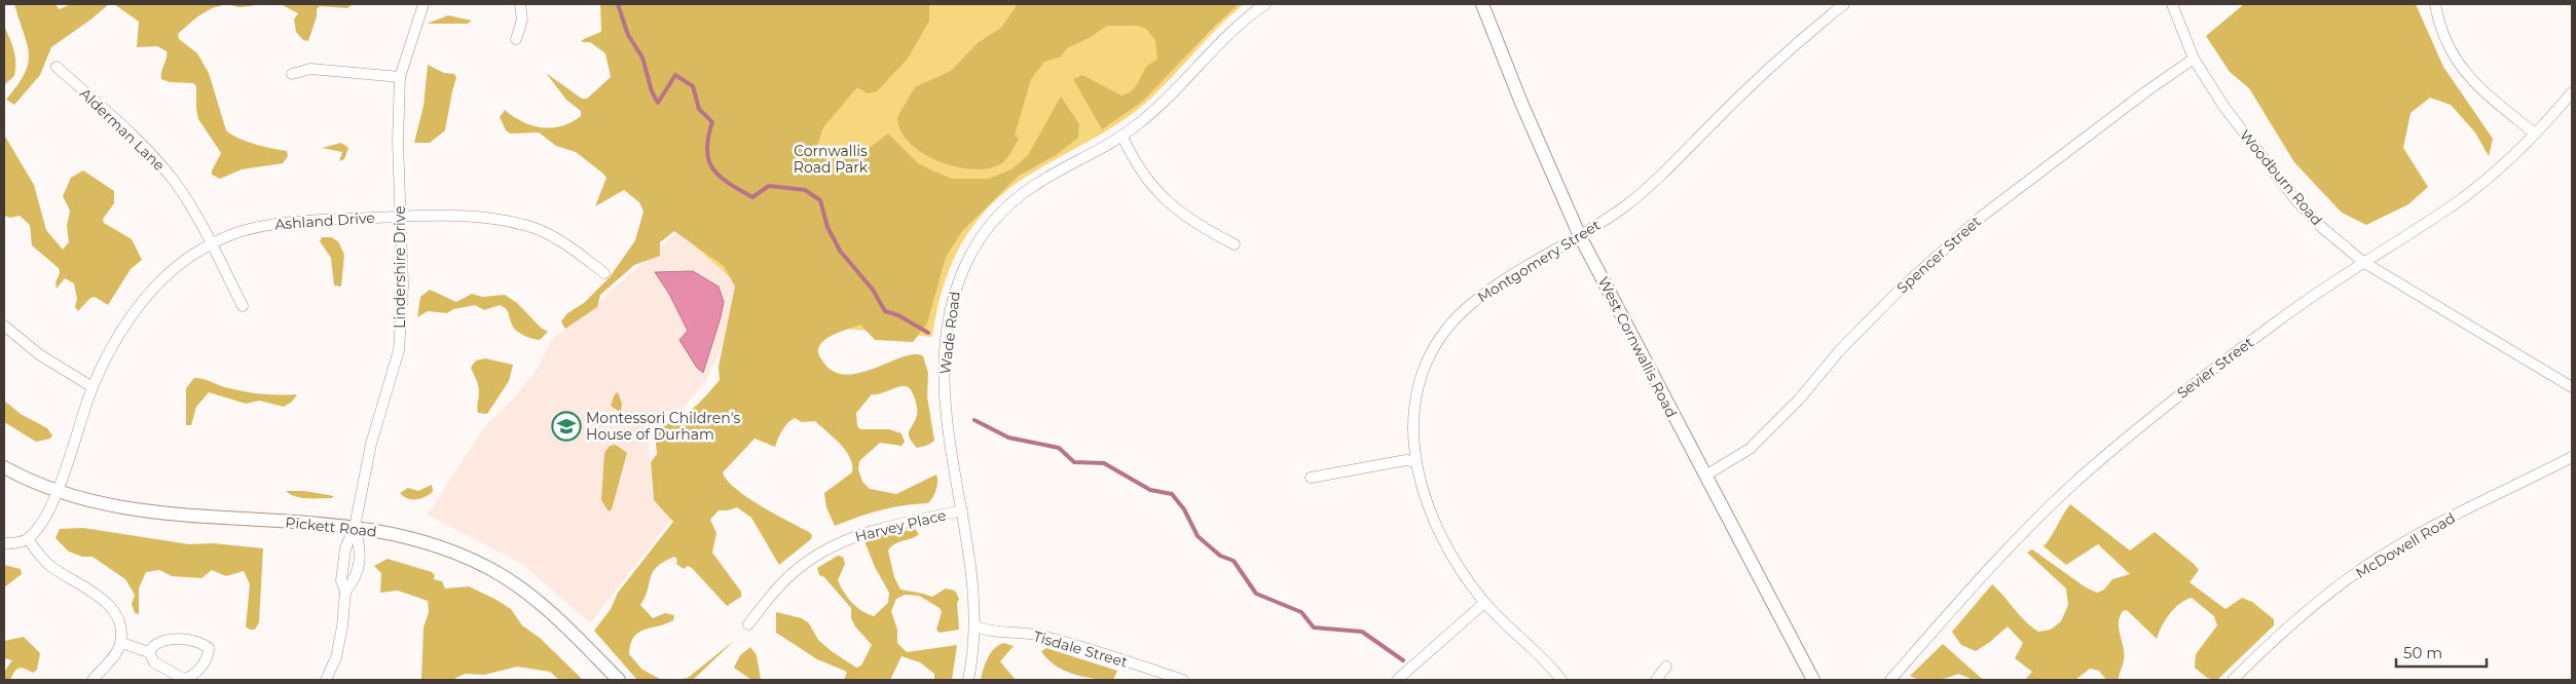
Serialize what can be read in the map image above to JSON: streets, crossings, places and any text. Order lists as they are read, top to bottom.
{
  "streets": {
    "street": [
      "Alderman Lane",
      "Woodburn Road",
      "Ashland Drive",
      "Spencer Street",
      "Montgomery Street",
      "Lindershire Drive",
      "Wade Road",
      "West Cornwallis Road",
      "Sevier Street",
      "Harvey Place",
      "Pickett Road",
      "McDowell Road",
      "Tisdale Street"
    ]
  },
  "crossings": [
    ["Alderman Lane", "Ashland Drive"],
    ["Woodburn Road", "Spencer Street"],
    ["Woodburn Road", "Sevier Street"],
    ["Ashland Drive", "Lindershire Drive"],
    ["Ashland Drive", "Pickett Road"],
    ["Spencer Street", "West Cornwallis Road"],
    ["Montgomery Street", "West Cornwallis Road"],
    ["Lindershire Drive", "Pickett Road"],
    ["Wade Road", "Harvey Place"],
    ["Wade Road", "Tisdale Street"]
  ],
  "parks": ["Cornwallis Road Park"],
  "places": {
    "school or university": ["Montessori Children's House of Durham"]
  },
  "scale_bar": "50 m"
}
